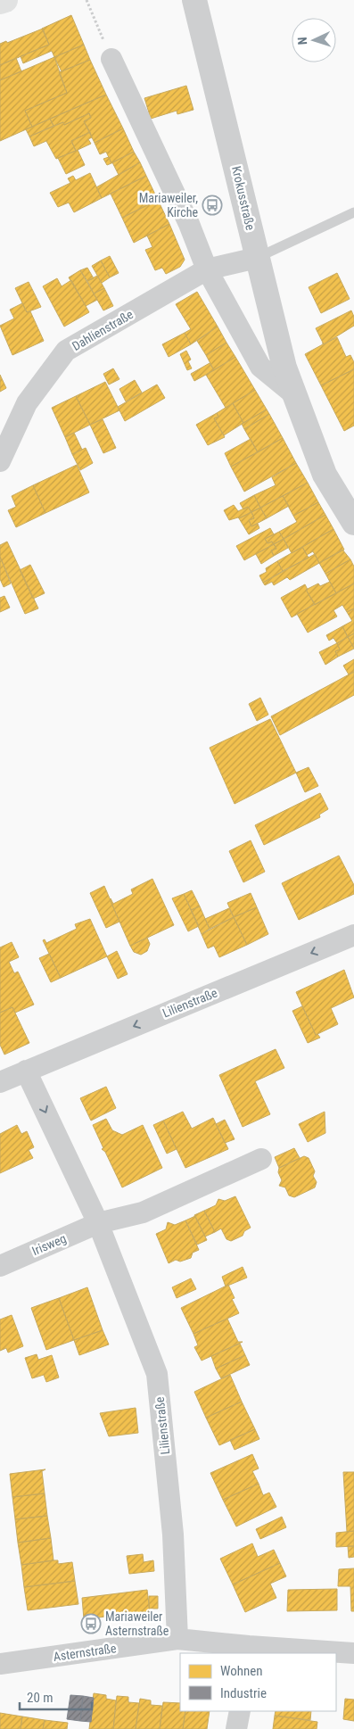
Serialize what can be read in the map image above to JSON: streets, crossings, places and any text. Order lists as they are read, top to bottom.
{
  "streets": {
    "street": [
      "Krokusstraße",
      "Dahlienstraße",
      "Lilienstraße",
      "Irisweg",
      "Asternstraße"
    ]
  },
  "crossings": [
    ["Krokusstraße", "Dahlienstraße"],
    ["Lilienstraße", "Irisweg"],
    ["Lilienstraße", "Asternstraße"]
  ],
  "places": {
    "bus stop": ["Mariaweiler, Kirche", "Mariaweiler Asternstraße"]
  },
  "legend": ["Wohnen", "Industrie"],
  "scale_bar": "20 m",
  "north": "left"
}
